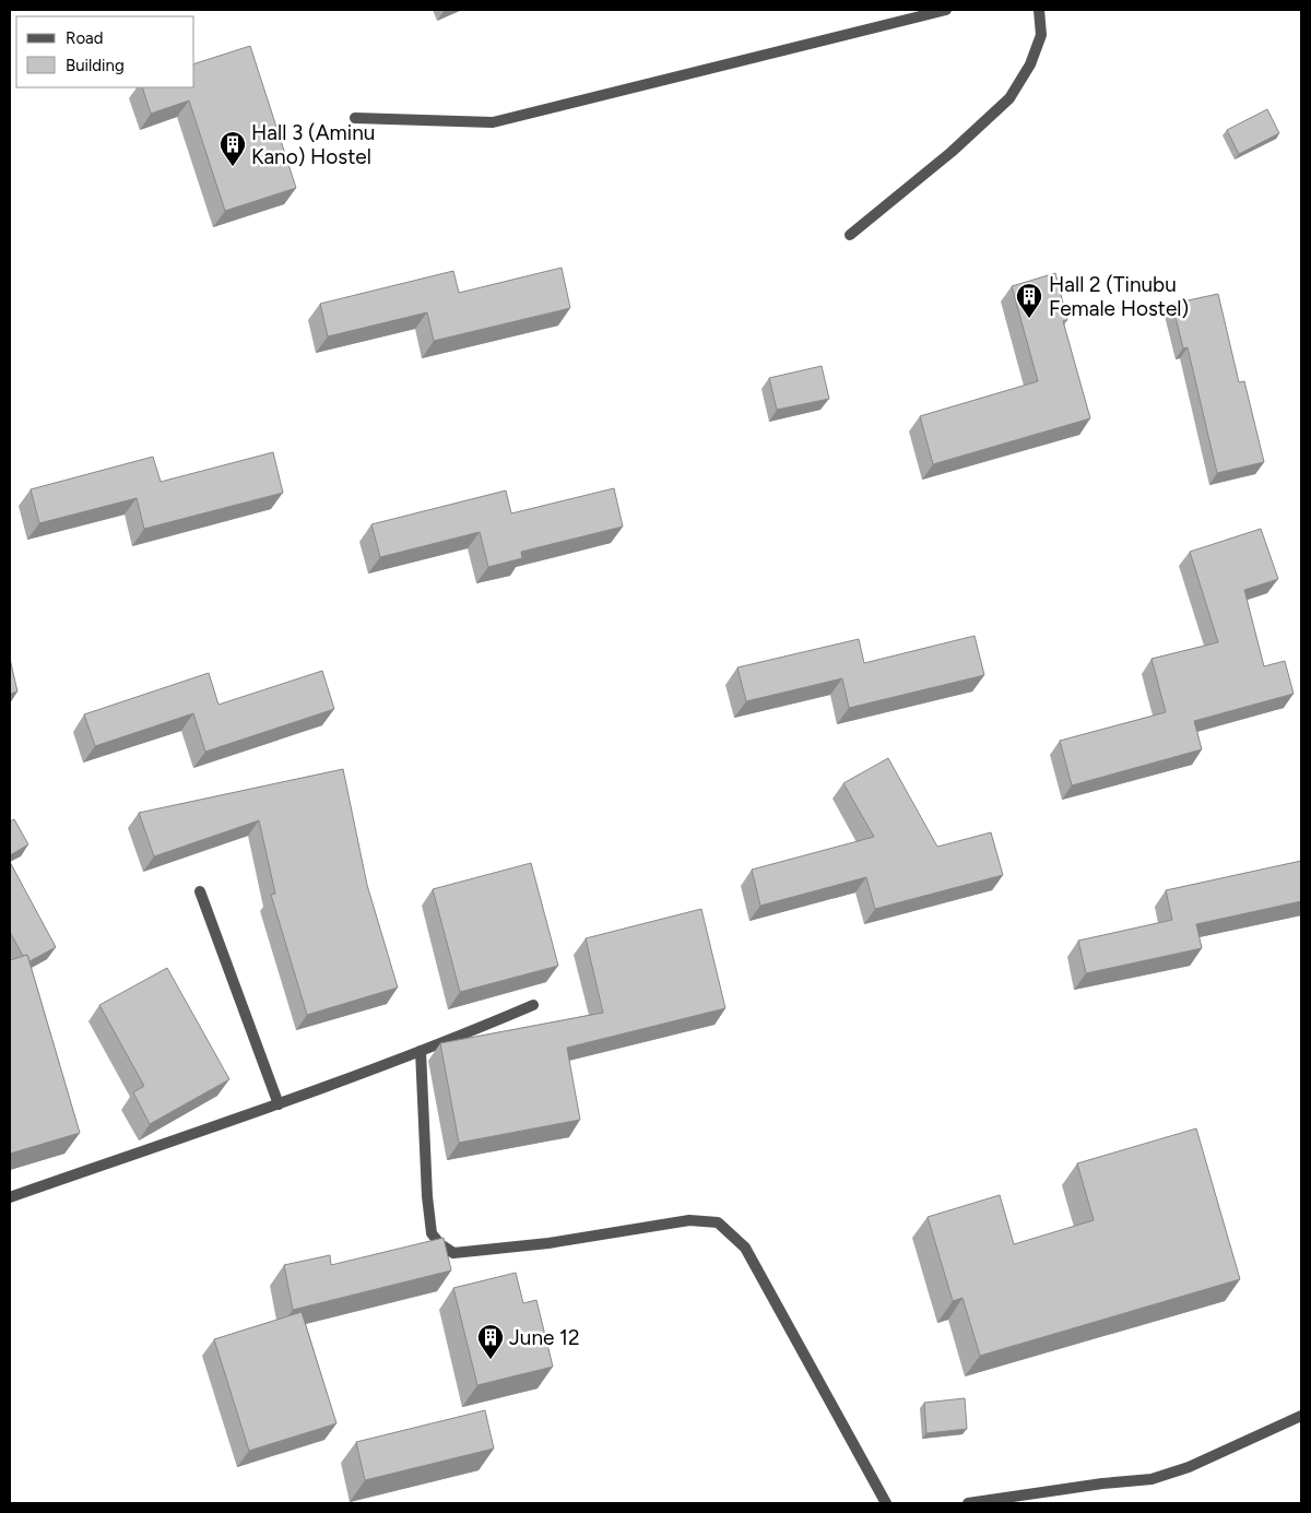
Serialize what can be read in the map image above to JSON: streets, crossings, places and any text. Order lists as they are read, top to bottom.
{
  "places": {
    "building": ["Hall 3 (Aminu Kano) Hostel", "Hall 2 (Tinubu Female Hostel)", "June 12"]
  },
  "legend": ["Road", "Building"]
}
